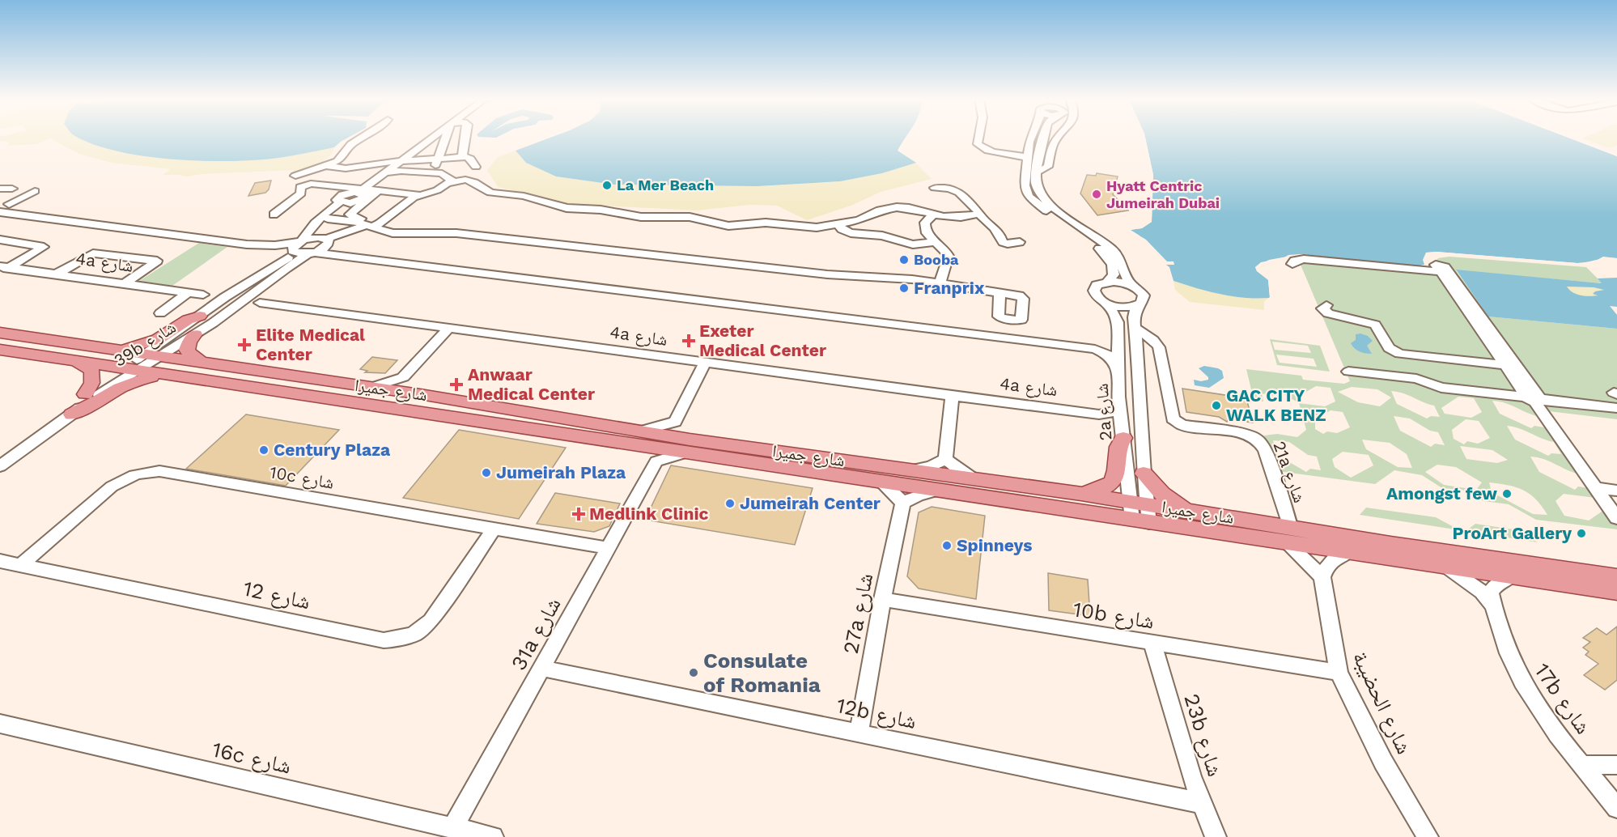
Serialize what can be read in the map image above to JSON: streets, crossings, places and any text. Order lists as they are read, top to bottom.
{
  "streets": {
    "main road": ["شارع جميرا"],
    "street": [
      "4a شارع",
      "39b شارع",
      "2a شارع",
      "21a شارع",
      "10c شارع",
      "شارع 12",
      "27a شارع",
      "10b شارع",
      "31a شارع",
      "17b شارع",
      "شارع الحضيبة",
      "12b شارع",
      "23b شارع",
      "16c شارع"
    ]
  },
  "crossings": [
    ["4a شارع", "2a شارع"],
    ["39b شارع", "شارع جميرا"],
    ["شارع جميرا", "2a شارع"],
    ["شارع جميرا", "21a شارع"],
    ["10c شارع", "شارع 12"],
    ["10c شارع", "31a شارع"],
    ["27a شارع", "10b شارع"],
    ["27a شارع", "12b شارع"],
    ["10b شارع", "شارع الحضيبة"],
    ["10b شارع", "23b شارع"],
    ["31a شارع", "12b شارع"],
    ["31a شارع", "16c شارع"],
    ["12b شارع", "23b شارع"]
  ],
  "places": {
    "other": [
      "La Mer Beach",
      "Hyatt Centric Jumeirah Dubai",
      "Booba",
      "Franprix",
      "GAC CITY WALK BENZ",
      "Century Plaza",
      "Jumeirah Plaza",
      "Amongst few",
      "Jumeirah Center",
      "ProArt Gallery",
      "Spinneys",
      "Consulate of Romania"
    ],
    "health": [
      "Exeter Medical Center",
      "Elite Medical Center",
      "Anwaar Medical Center",
      "Medlink Clinic"
    ]
  }
}
